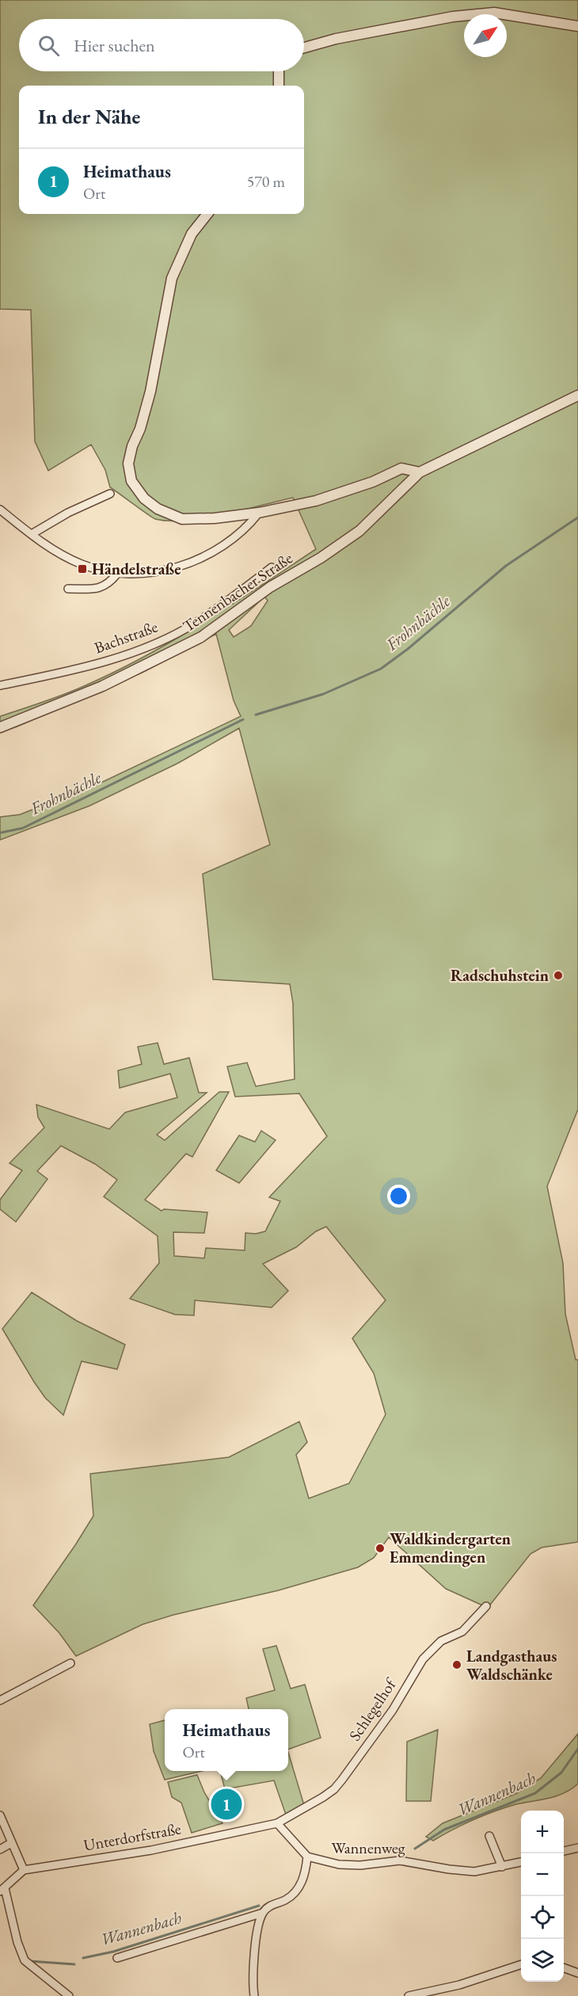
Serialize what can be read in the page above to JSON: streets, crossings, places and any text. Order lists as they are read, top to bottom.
{
  "streets": {
    "street": [
      "Tennenbacher Straße",
      "Bachstraße",
      "Schlegelhof",
      "Unterdorfstraße",
      "Wannenweg"
    ]
  },
  "crossings": [
    ["Schlegelhof", "Unterdorfstraße"]
  ],
  "water": ["Frohnbächle", "Wannenbach"],
  "places": {
    "transit": ["Händelstraße"],
    "other": ["Radschuhstein", "Waldkindergarten Emmendingen", "Landgasthaus Waldschänke"]
  },
  "north": "top right",
  "page": {
    "search": "Hier suchen",
    "heading": "In der Nähe",
    "list": [
      {
        "mark": "1",
        "name": "Heimathaus",
        "note": "Ort",
        "value": "570 m"
      }
    ],
    "popup": ["Heimathaus", "Ort"],
    "pins": "1",
    "map_buttons": ["+", "−"]
  }
}
